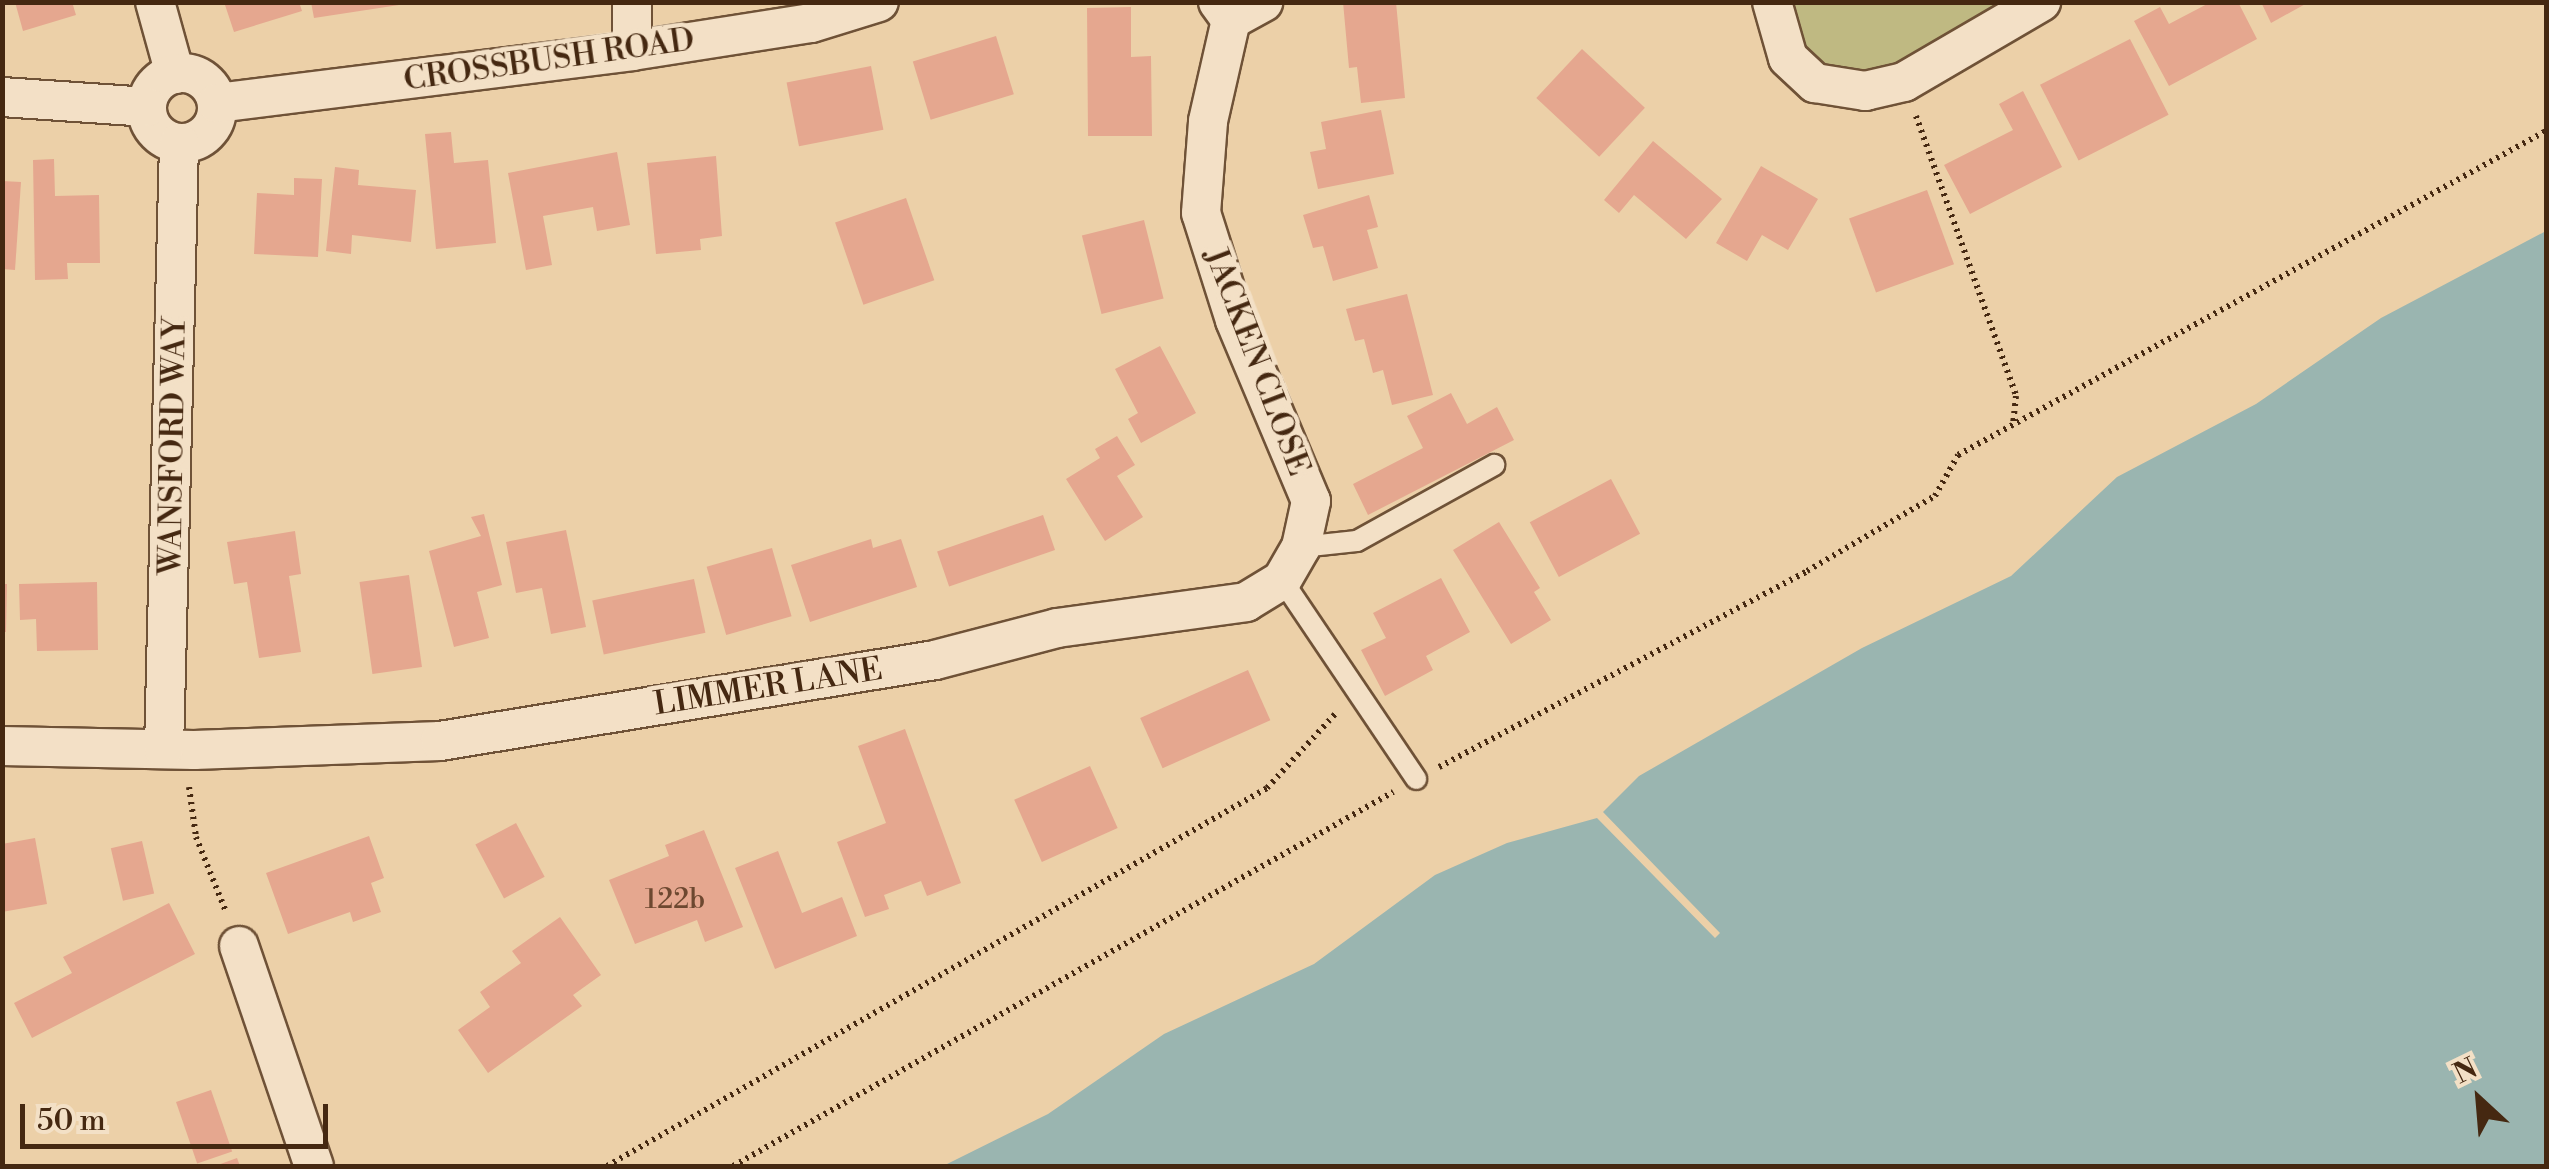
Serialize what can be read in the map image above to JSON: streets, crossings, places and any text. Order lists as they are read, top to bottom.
{
  "streets": {
    "street": [
      "CROSSBUSH ROAD",
      "JACKEN CLOSE",
      "WANSFORD WAY",
      "LIMMER LANE"
    ]
  },
  "crossings": [
    ["CROSSBUSH ROAD", "WANSFORD WAY"],
    ["JACKEN CLOSE", "LIMMER LANE"],
    ["WANSFORD WAY", "LIMMER LANE"]
  ],
  "house_numbers": ["122b"],
  "scale_bar": "50 m",
  "north": "top left"
}
